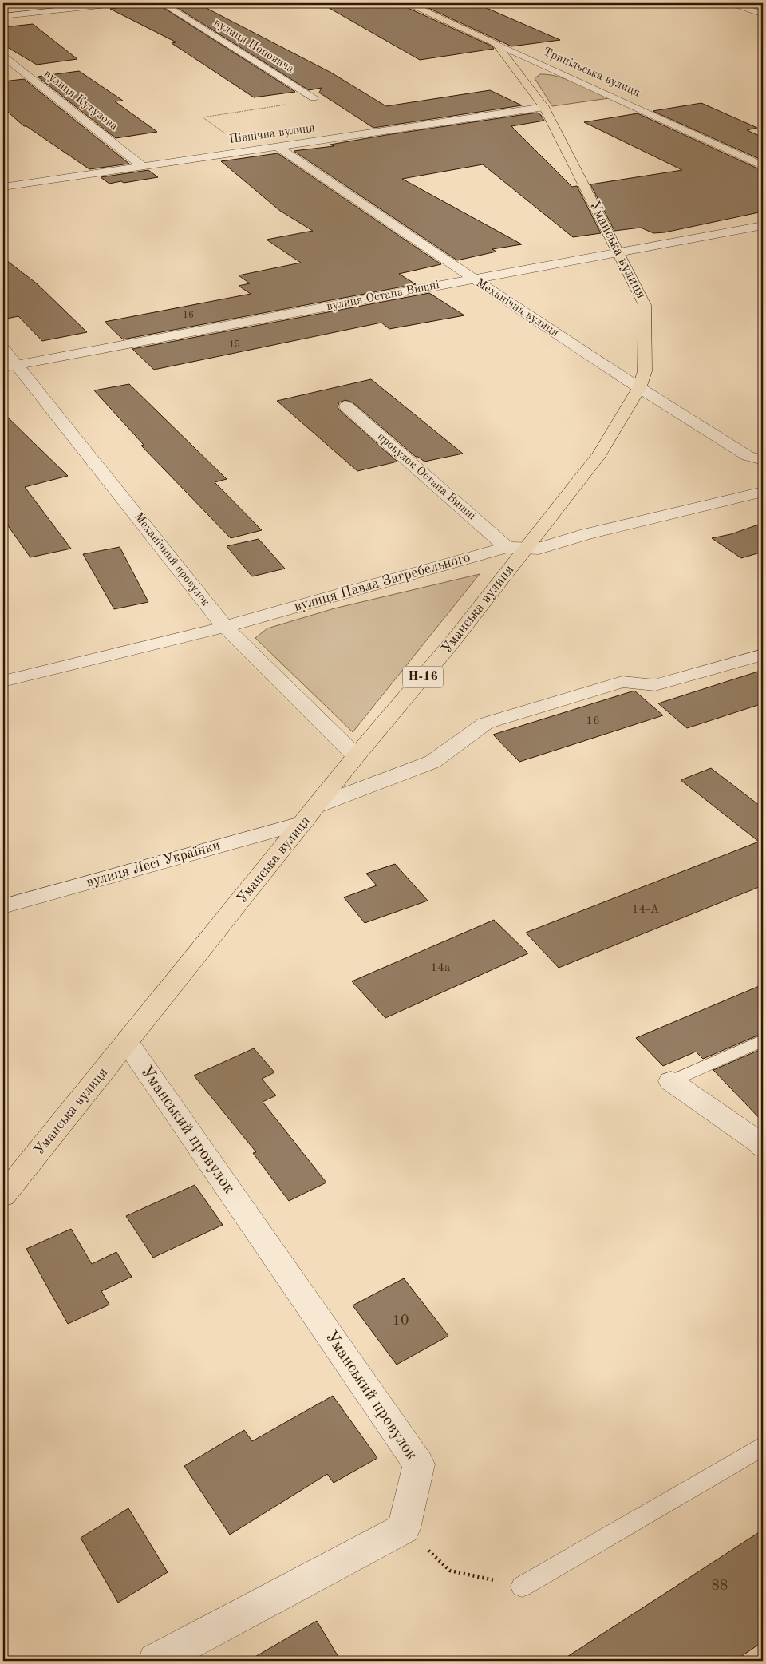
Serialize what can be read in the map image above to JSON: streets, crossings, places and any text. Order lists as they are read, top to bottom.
{
  "streets": {
    "main road": ["Трипільська вулиця", "Уманська вулиця", "Н-16"],
    "street": [
      "вулиця Поповича",
      "вулиця Кутузова",
      "Північна вулиця",
      "вулиця Остапа Вишні",
      "Механічна вулиця",
      "провулок Остапа Вишні",
      "Механічний провулок",
      "вулиця Павла Загребельного",
      "вулиця Лесі Українки",
      "Уманський провулок"
    ]
  },
  "crossings": [
    ["Трипільська вулиця", "Уманська вулиця"],
    ["вулиця Кутузова", "Північна вулиця"],
    ["Північна вулиця", "Уманська вулиця"],
    ["Північна вулиця", "Механічна вулиця"],
    ["Уманська вулиця", "вулиця Остапа Вишні"],
    ["Уманська вулиця", "Механічна вулиця"],
    ["Уманська вулиця", "провулок Остапа Вишні"],
    ["Уманська вулиця", "Механічний провулок"],
    ["Уманська вулиця", "вулиця Павла Загребельного"],
    ["Уманська вулиця", "вулиця Лесі Українки"],
    ["Уманська вулиця", "Уманський провулок"],
    ["вулиця Остапа Вишні", "Механічна вулиця"],
    ["вулиця Остапа Вишні", "Механічний провулок"],
    ["провулок Остапа Вишні", "вулиця Павла Загребельного"],
    ["Механічний провулок", "вулиця Павла Загребельного"]
  ],
  "house_numbers": [
    "16",
    "15",
    "16",
    "14-А",
    "14а",
    "10",
    "88"
  ]
}
